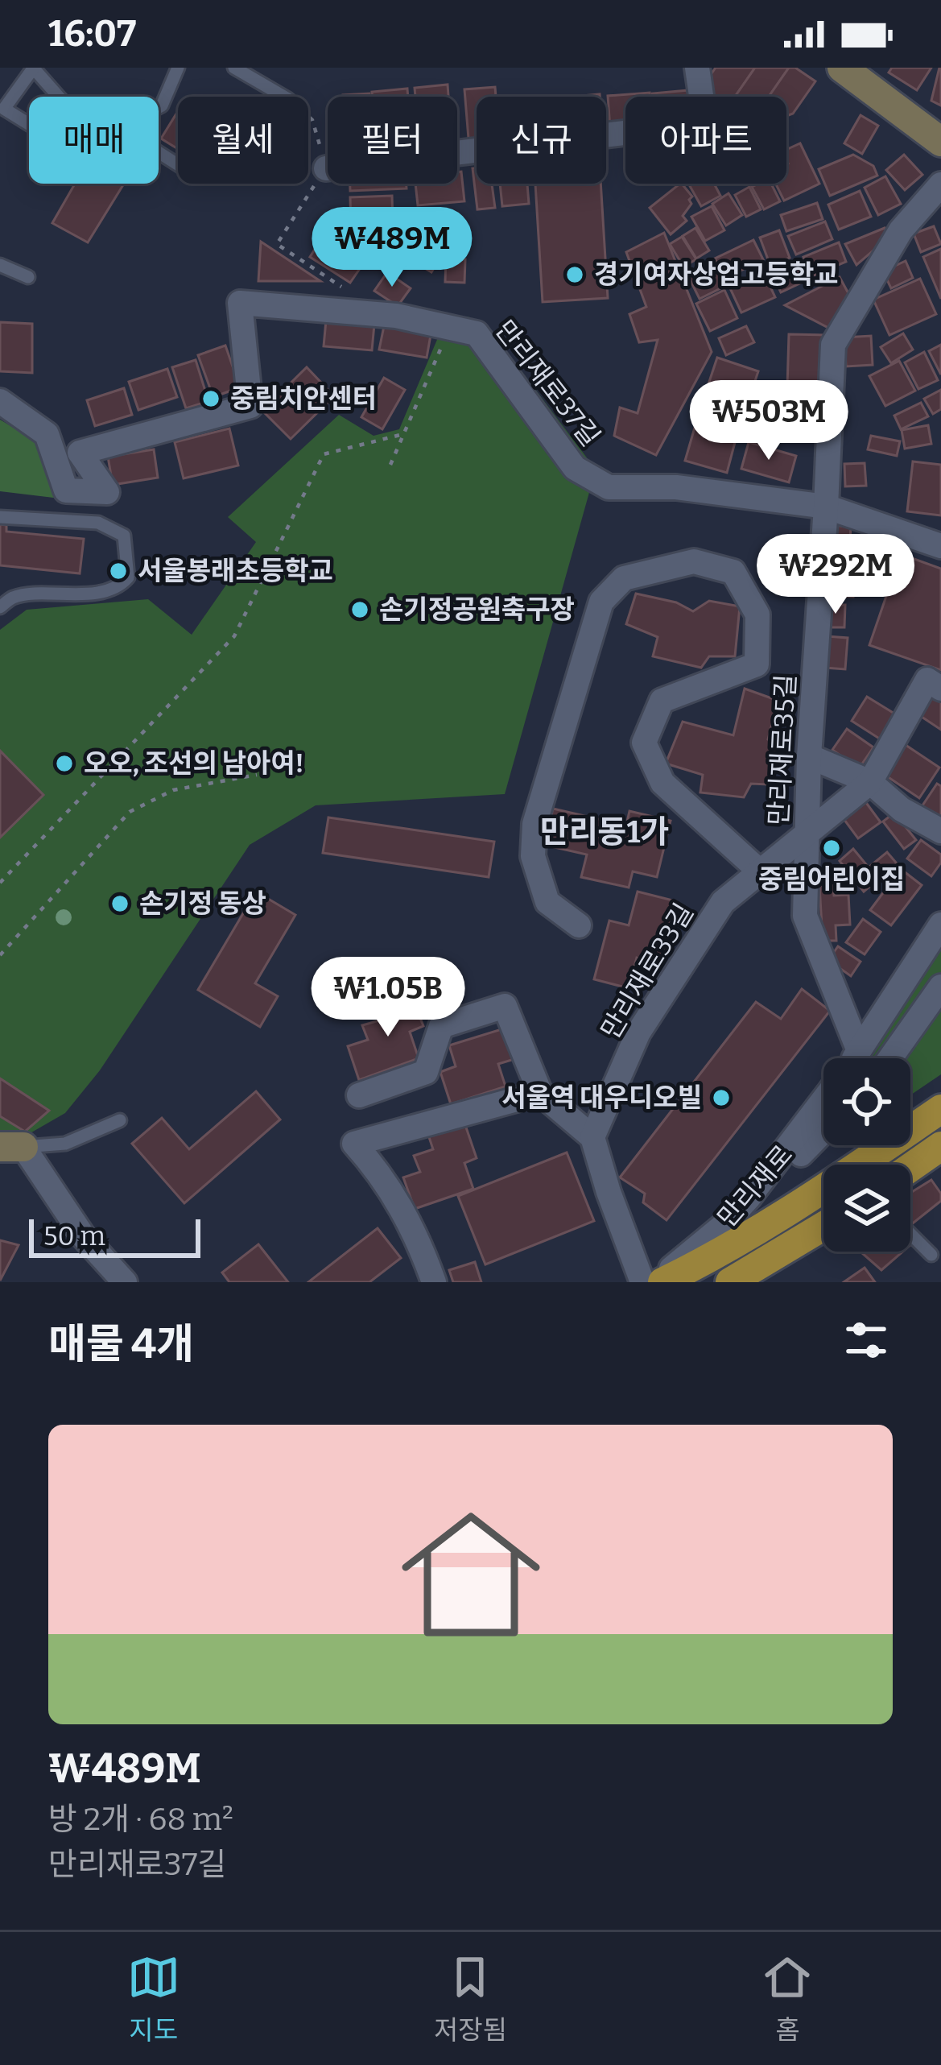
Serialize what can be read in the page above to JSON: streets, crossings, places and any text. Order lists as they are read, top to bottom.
{
  "streets": {
    "main road": ["만리재로"],
    "street": ["만리재로37길", "만리재로35길", "만리재로33길"]
  },
  "crossings": [
    ["만리재로37길", "만리재로35길"],
    ["만리재로35길", "만리재로33길"],
    ["만리재로35길", "만리재로"]
  ],
  "districts": ["만리동1가"],
  "places": [
    "경기여자상업고등학교",
    "중림치안센터",
    "서울봉래초등학교",
    "손기정공원축구장",
    "오오, 조선의 남아여!",
    "중림어린이집",
    "손기정 동상",
    "서울역 대우디오빌"
  ],
  "scale_bar": "50 m",
  "page": {
    "status": "16:07",
    "chip": [
      "매매",
      "월세",
      "필터",
      "신규",
      "아파트"
    ],
    "price": [
      "₩489M",
      "₩503M",
      "₩292M",
      "₩1.05B"
    ],
    "scale": "50 m",
    "heading": "매물 4개",
    "list": [
      {
        "name": "₩489M",
        "note": "방 2개 · 68 m² · 만리재로37길"
      }
    ],
    "tabs": ["지도", "저장됨", "홈"]
  }
}
